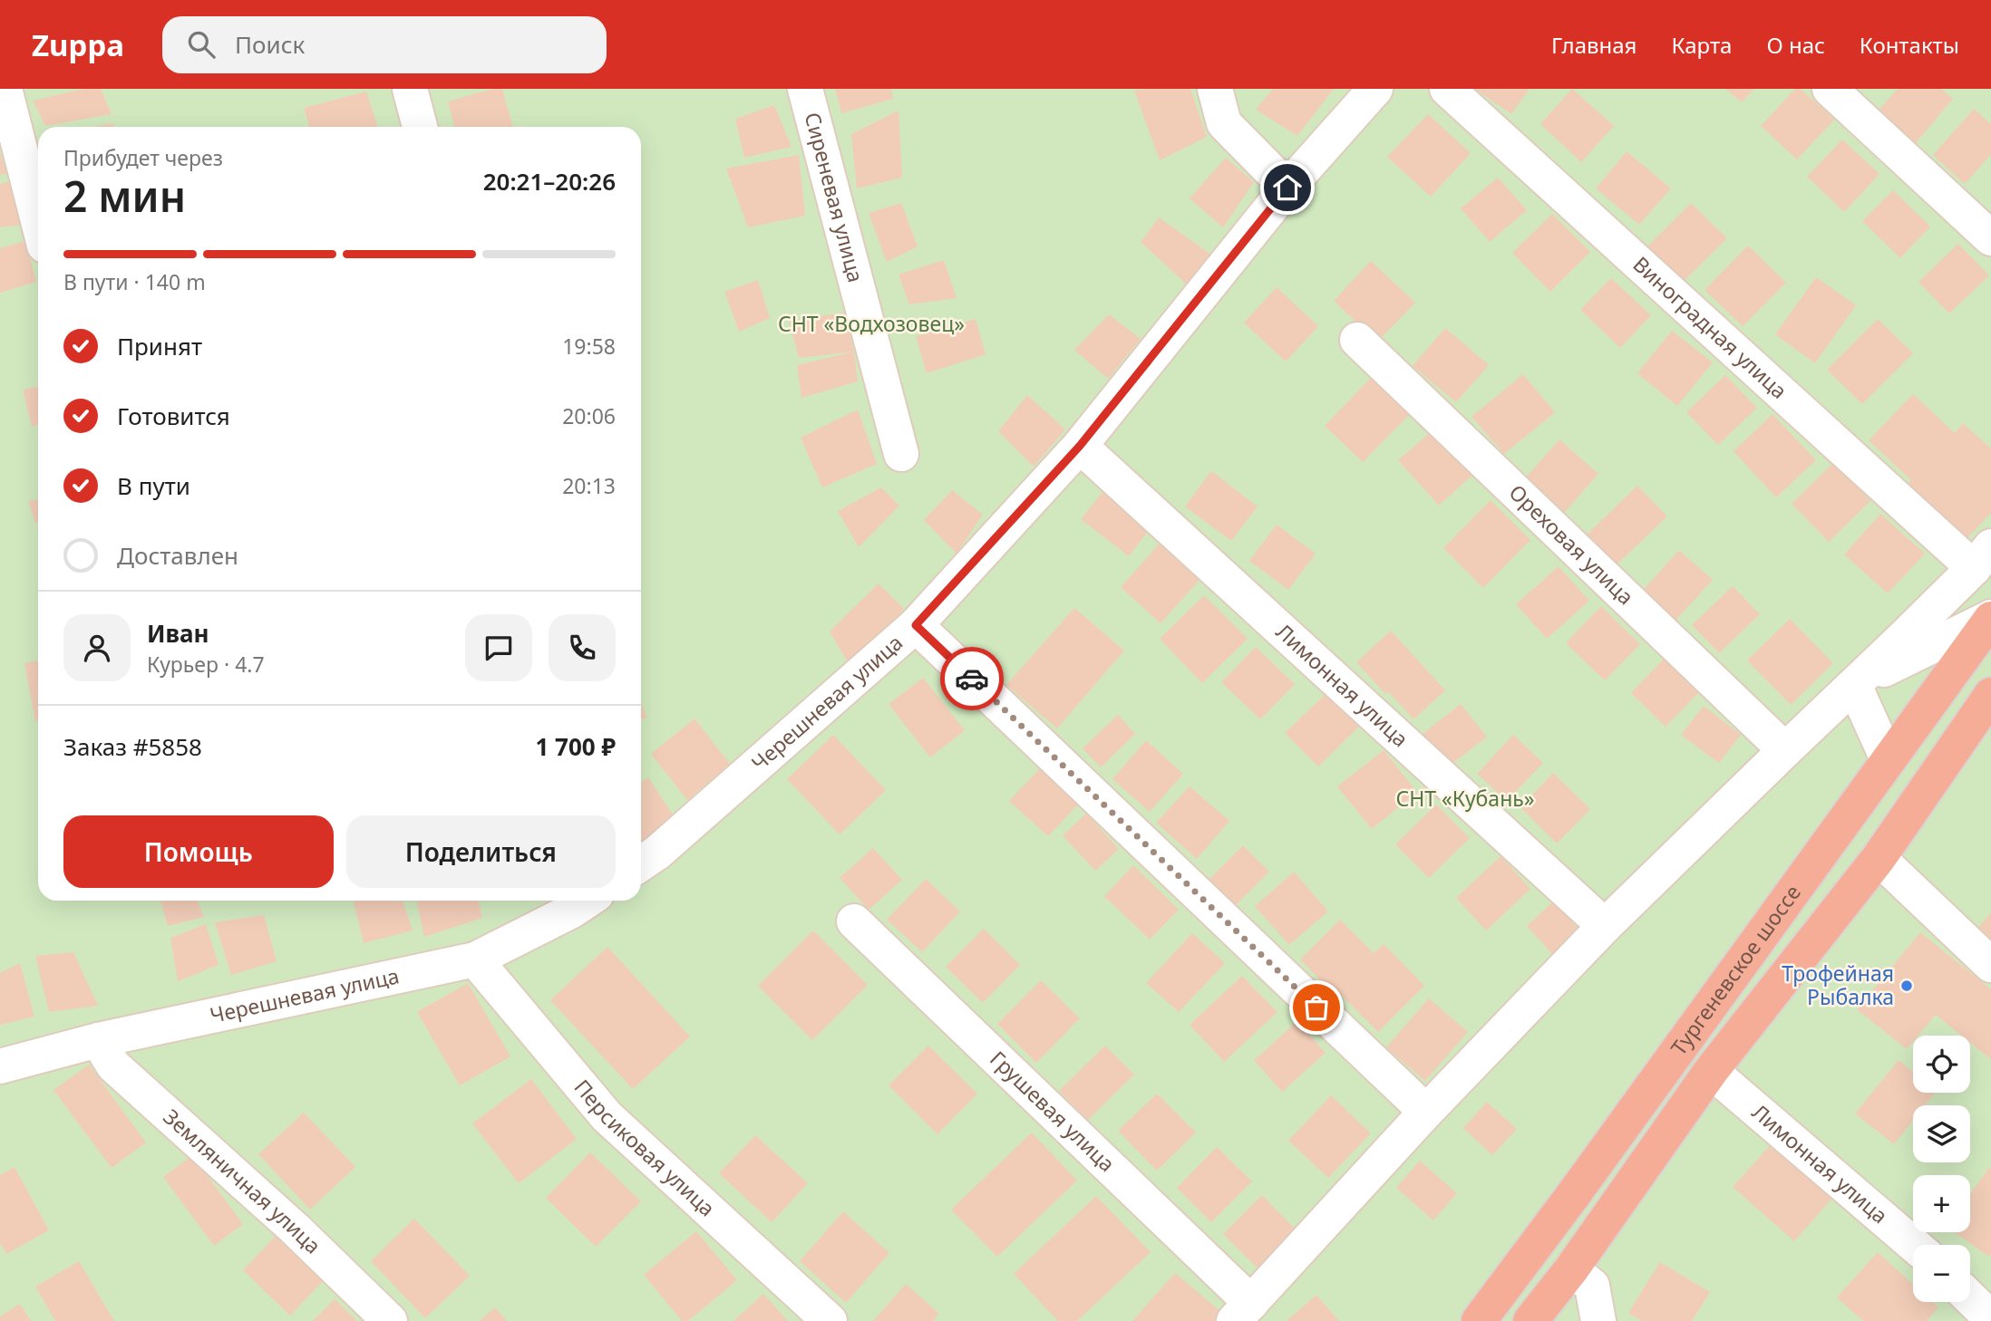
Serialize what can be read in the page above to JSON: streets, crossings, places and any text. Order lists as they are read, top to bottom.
{
  "streets": {
    "highway": ["Тургеневское шоссе"],
    "street": [
      "Сиреневая улица",
      "Виноградная улица",
      "Ореховая улица",
      "Лимонная улица",
      "Черешневая улица",
      "Грушевая улица",
      "Персиковая улица",
      "Земляничная улица"
    ]
  },
  "crossings": [
    ["Лимонная улица", "Черешневая улица"],
    ["Лимонная улица", "Тургеневское шоссе"],
    ["Черешневая улица", "Персиковая улица"],
    ["Черешневая улица", "Земляничная улица"]
  ],
  "parks": ["СНТ «Водхозовец»", "СНТ «Кубань»"],
  "places": ["Трофейная Рыбалка"],
  "page": {
    "header": "Zuppa",
    "search": "Поиск",
    "nav": [
      "Главная",
      "Карта",
      "О нас",
      "Контакты"
    ],
    "heading": ["2 мин", "Прибудет через", "20:21–20:26"],
    "panel": [
      "Иван",
      "Курьер · 4.7",
      "Заказ #5858",
      "1 700 ₽"
    ],
    "bar": "В пути · 140 m",
    "list": [
      ["Принят", "19:58"],
      ["Готовится", "20:06"],
      ["В пути", "20:13"],
      "Доставлен"
    ],
    "buttons": ["Помощь", "Поделиться"],
    "map_buttons": ["+", "−"]
  }
}
